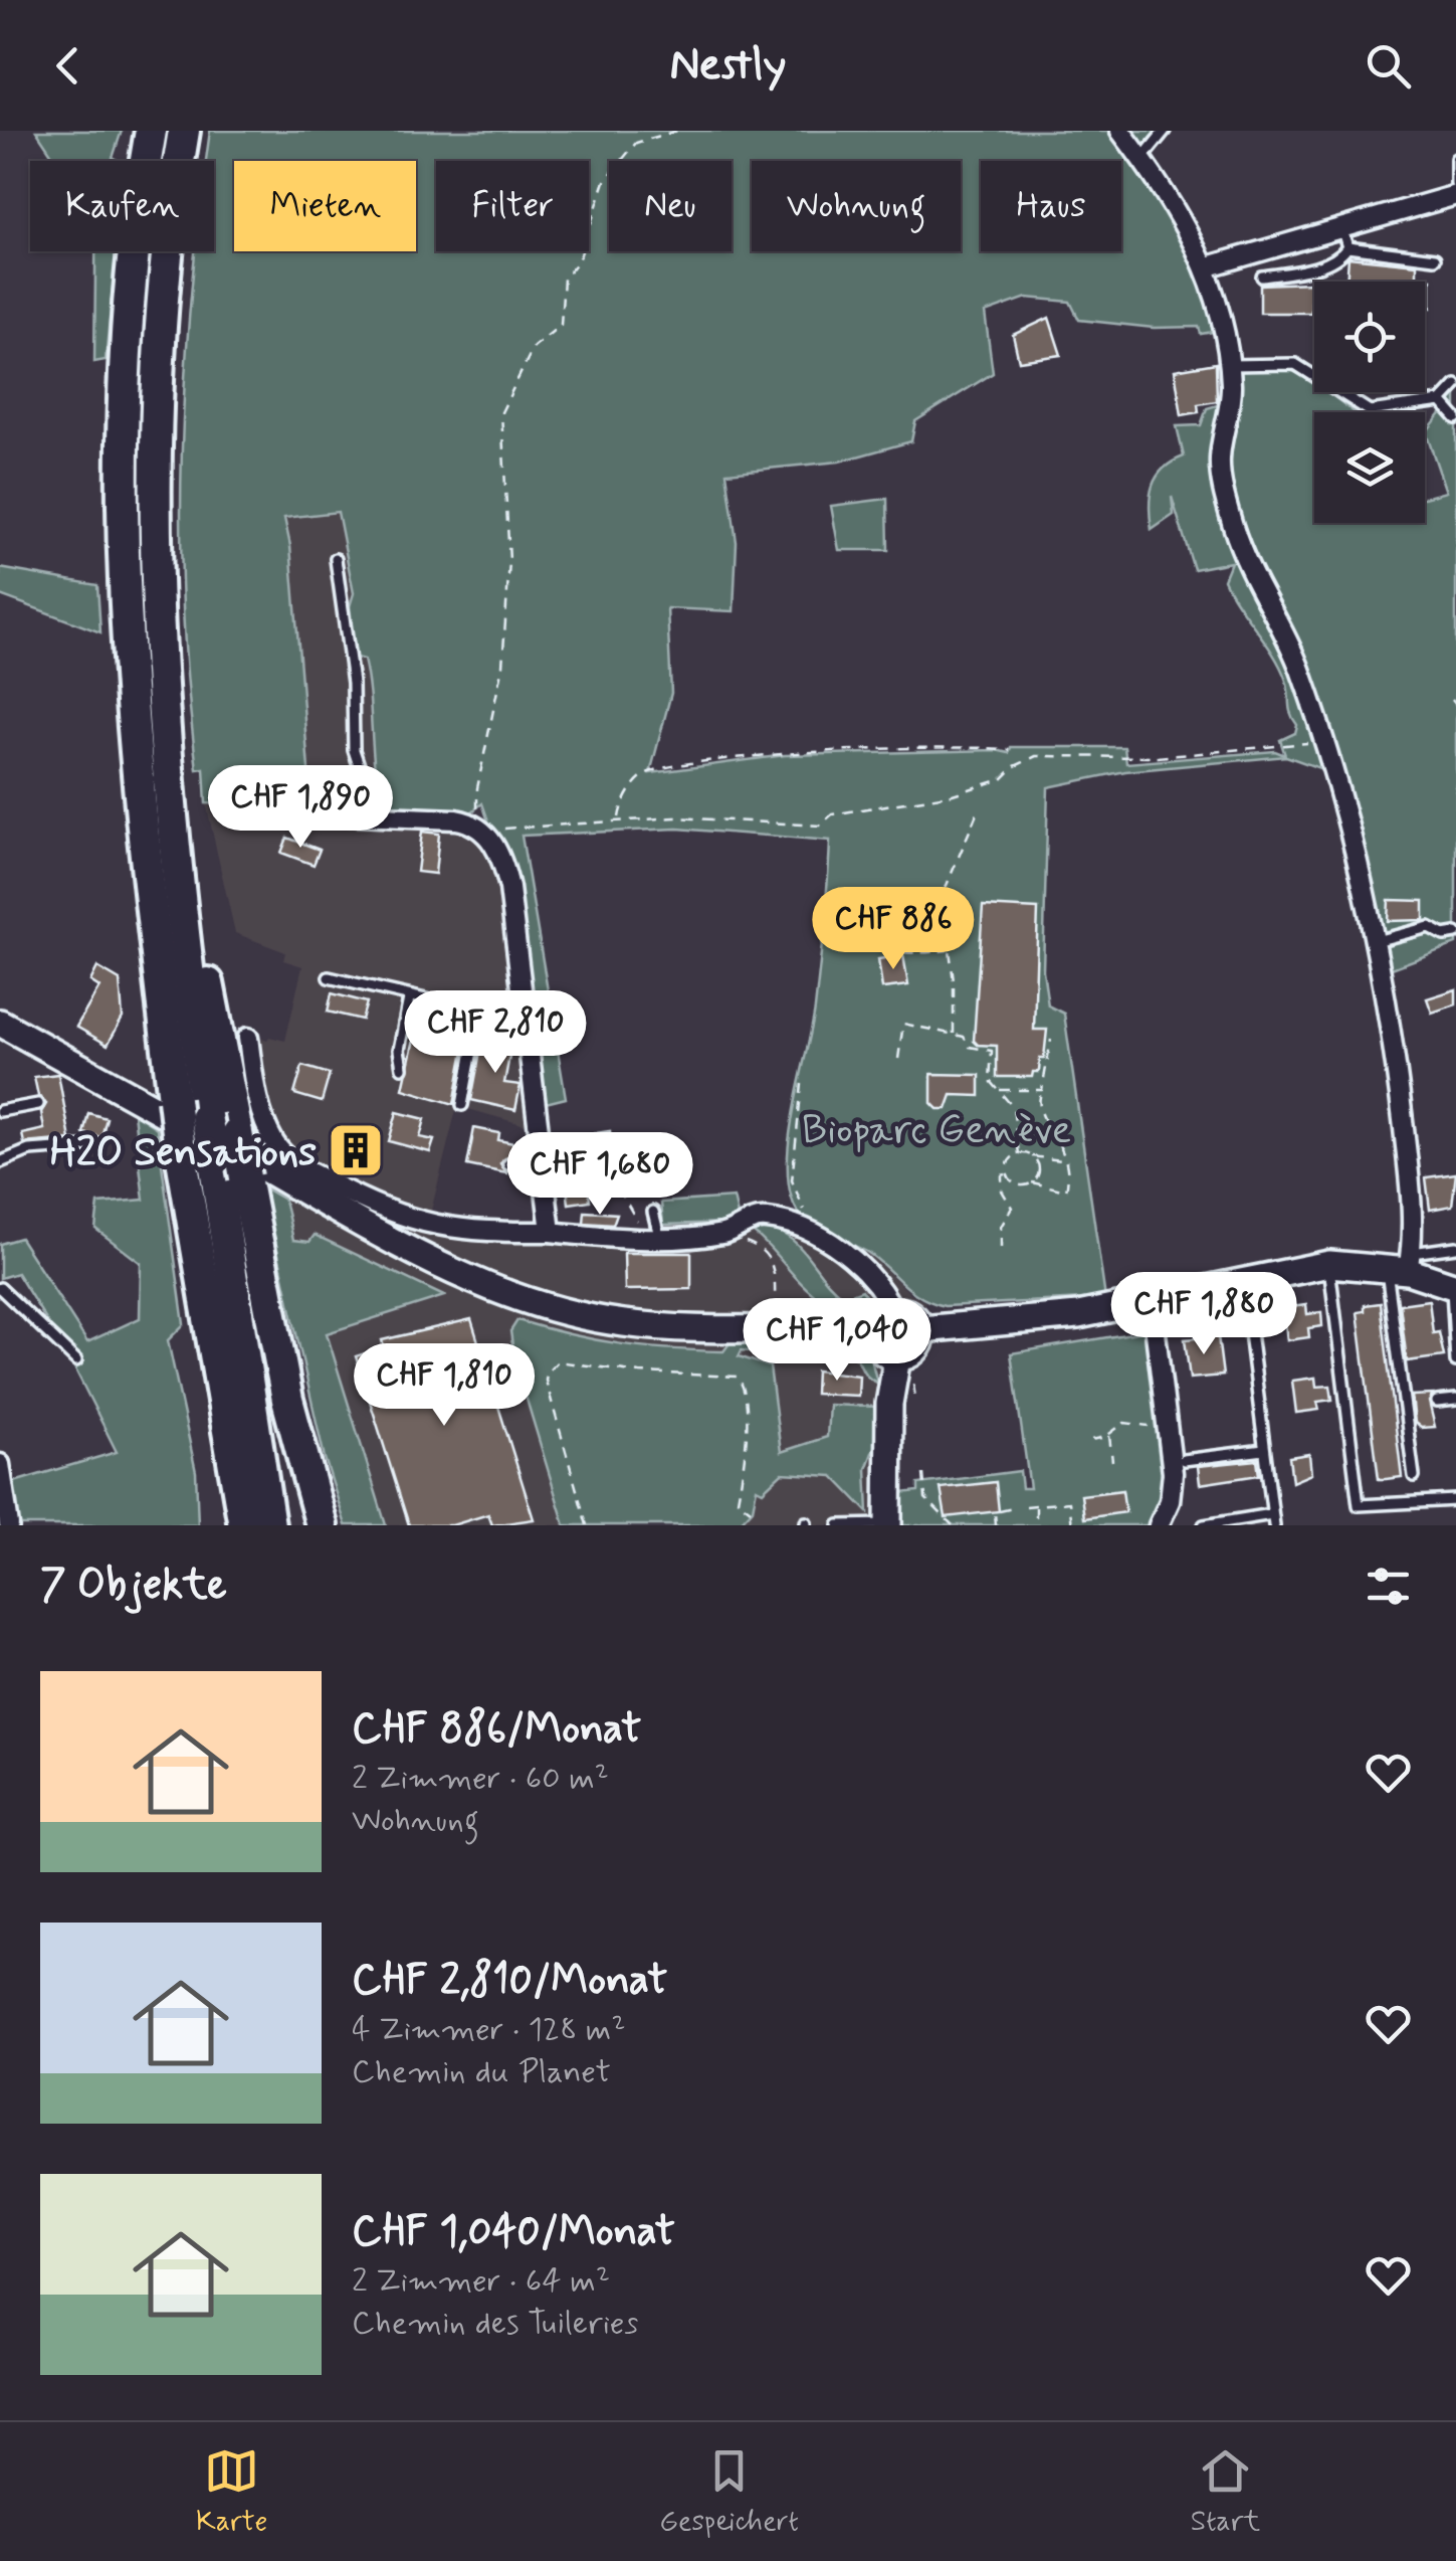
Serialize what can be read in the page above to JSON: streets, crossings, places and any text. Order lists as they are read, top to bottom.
{
  "parks": ["Bioparc Genève"],
  "places": {
    "building": ["H2O Sensations"]
  },
  "page": {
    "header": "Nestly",
    "chip": [
      "Kaufen",
      "Mieten",
      "Filter",
      "Neu",
      "Wohnung",
      "Haus"
    ],
    "price": [
      "CHF 1,890",
      "CHF 886",
      "CHF 2,810",
      "CHF 1,680",
      "CHF 1,880",
      "CHF 1,040",
      "CHF 1,810"
    ],
    "heading": "7 Objekte",
    "list": [
      {
        "name": "CHF 886/Monat",
        "note": "2 Zimmer · 60 m² · Wohnung"
      },
      {
        "name": "CHF 2,810/Monat",
        "note": "4 Zimmer · 128 m² · Chemin du Planet"
      },
      {
        "name": "CHF 1,040/Monat",
        "note": "2 Zimmer · 64 m² · Chemin des Tuileries"
      }
    ],
    "tabs": ["Karte", "Gespeichert", "Start"]
  }
}
